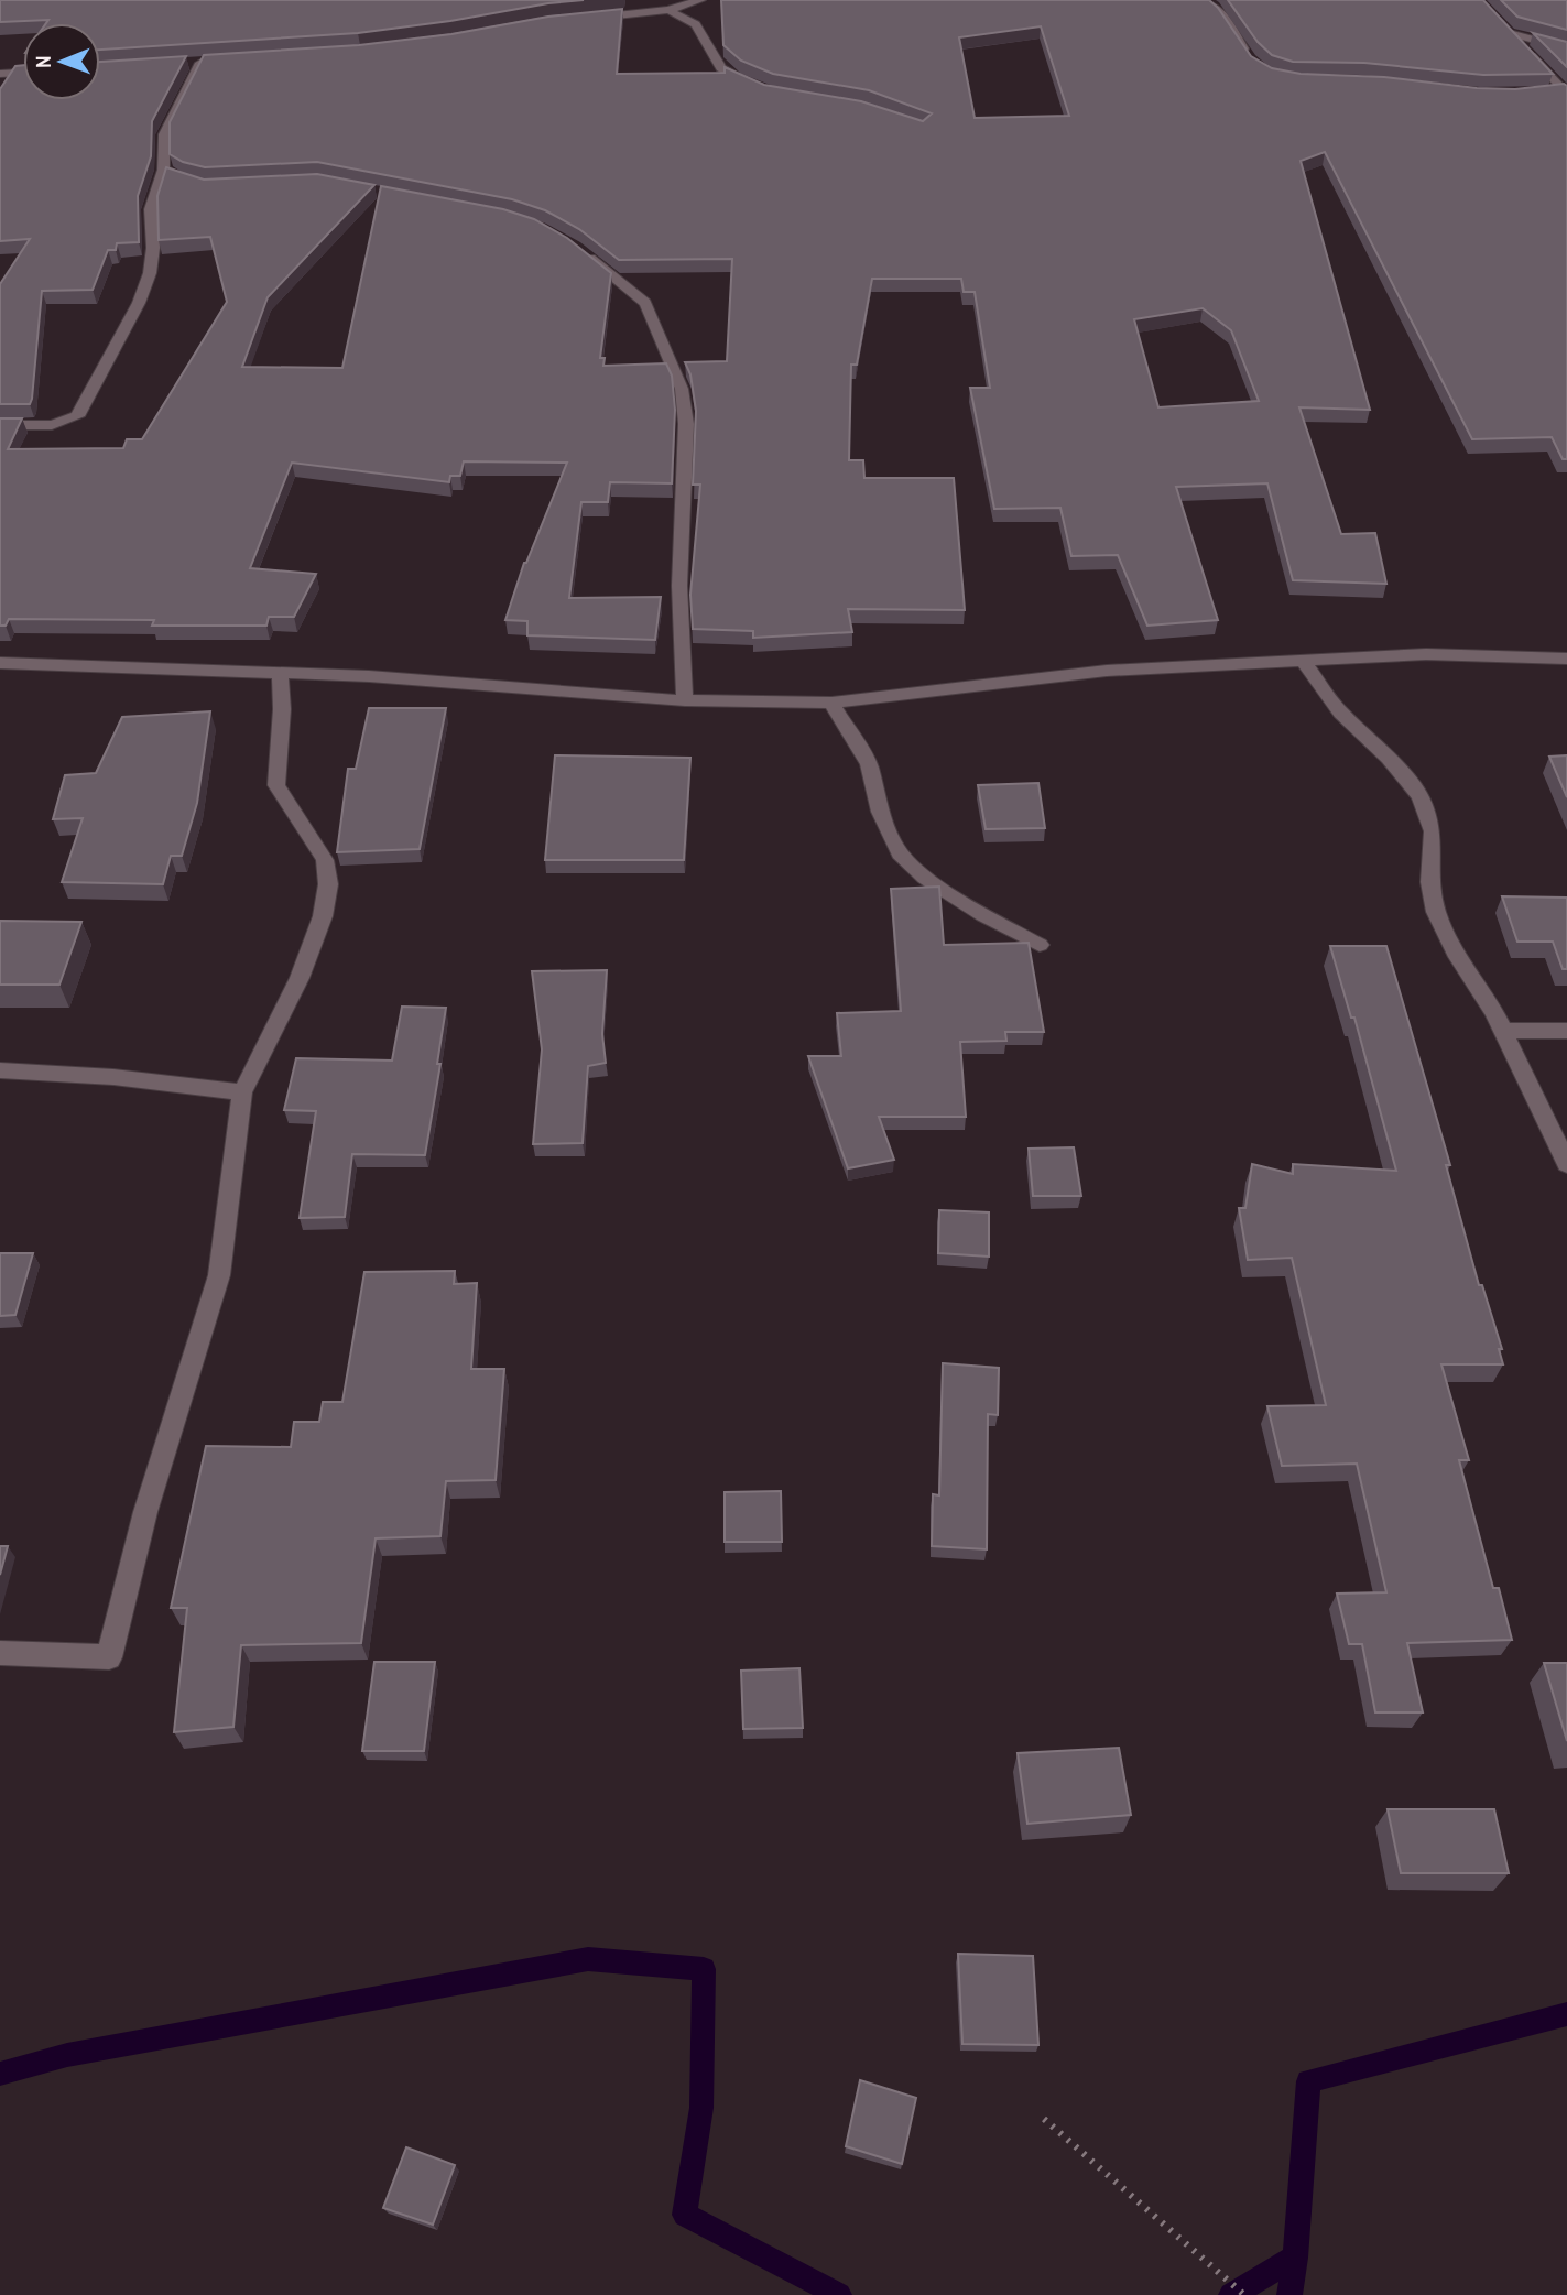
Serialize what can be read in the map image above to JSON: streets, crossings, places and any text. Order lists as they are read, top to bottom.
{
  "north": "left"
}
